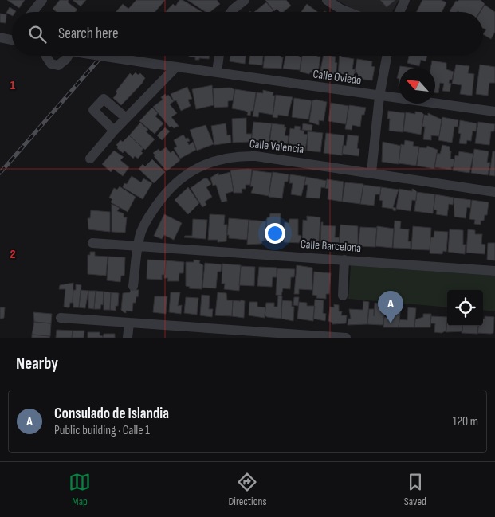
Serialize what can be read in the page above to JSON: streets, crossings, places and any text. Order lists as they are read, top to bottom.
{
  "streets": {
    "street": ["Calle Oviedo", "Calle Valencia", "Calle Barcelona"]
  },
  "crossings": [
    ["Calle Valencia", "Calle Barcelona"]
  ],
  "north": "top left",
  "page": {
    "search": "Search here",
    "pins": "A",
    "heading": "Nearby",
    "list": [
      {
        "mark": "A",
        "name": "Consulado de Islandia",
        "note": "Public building · Calle 1",
        "value": "120 m"
      }
    ],
    "nav": ["Map", "Directions", "Saved"]
  },
  "grid": {
    "rows": ["1", "2"]
  }
}
